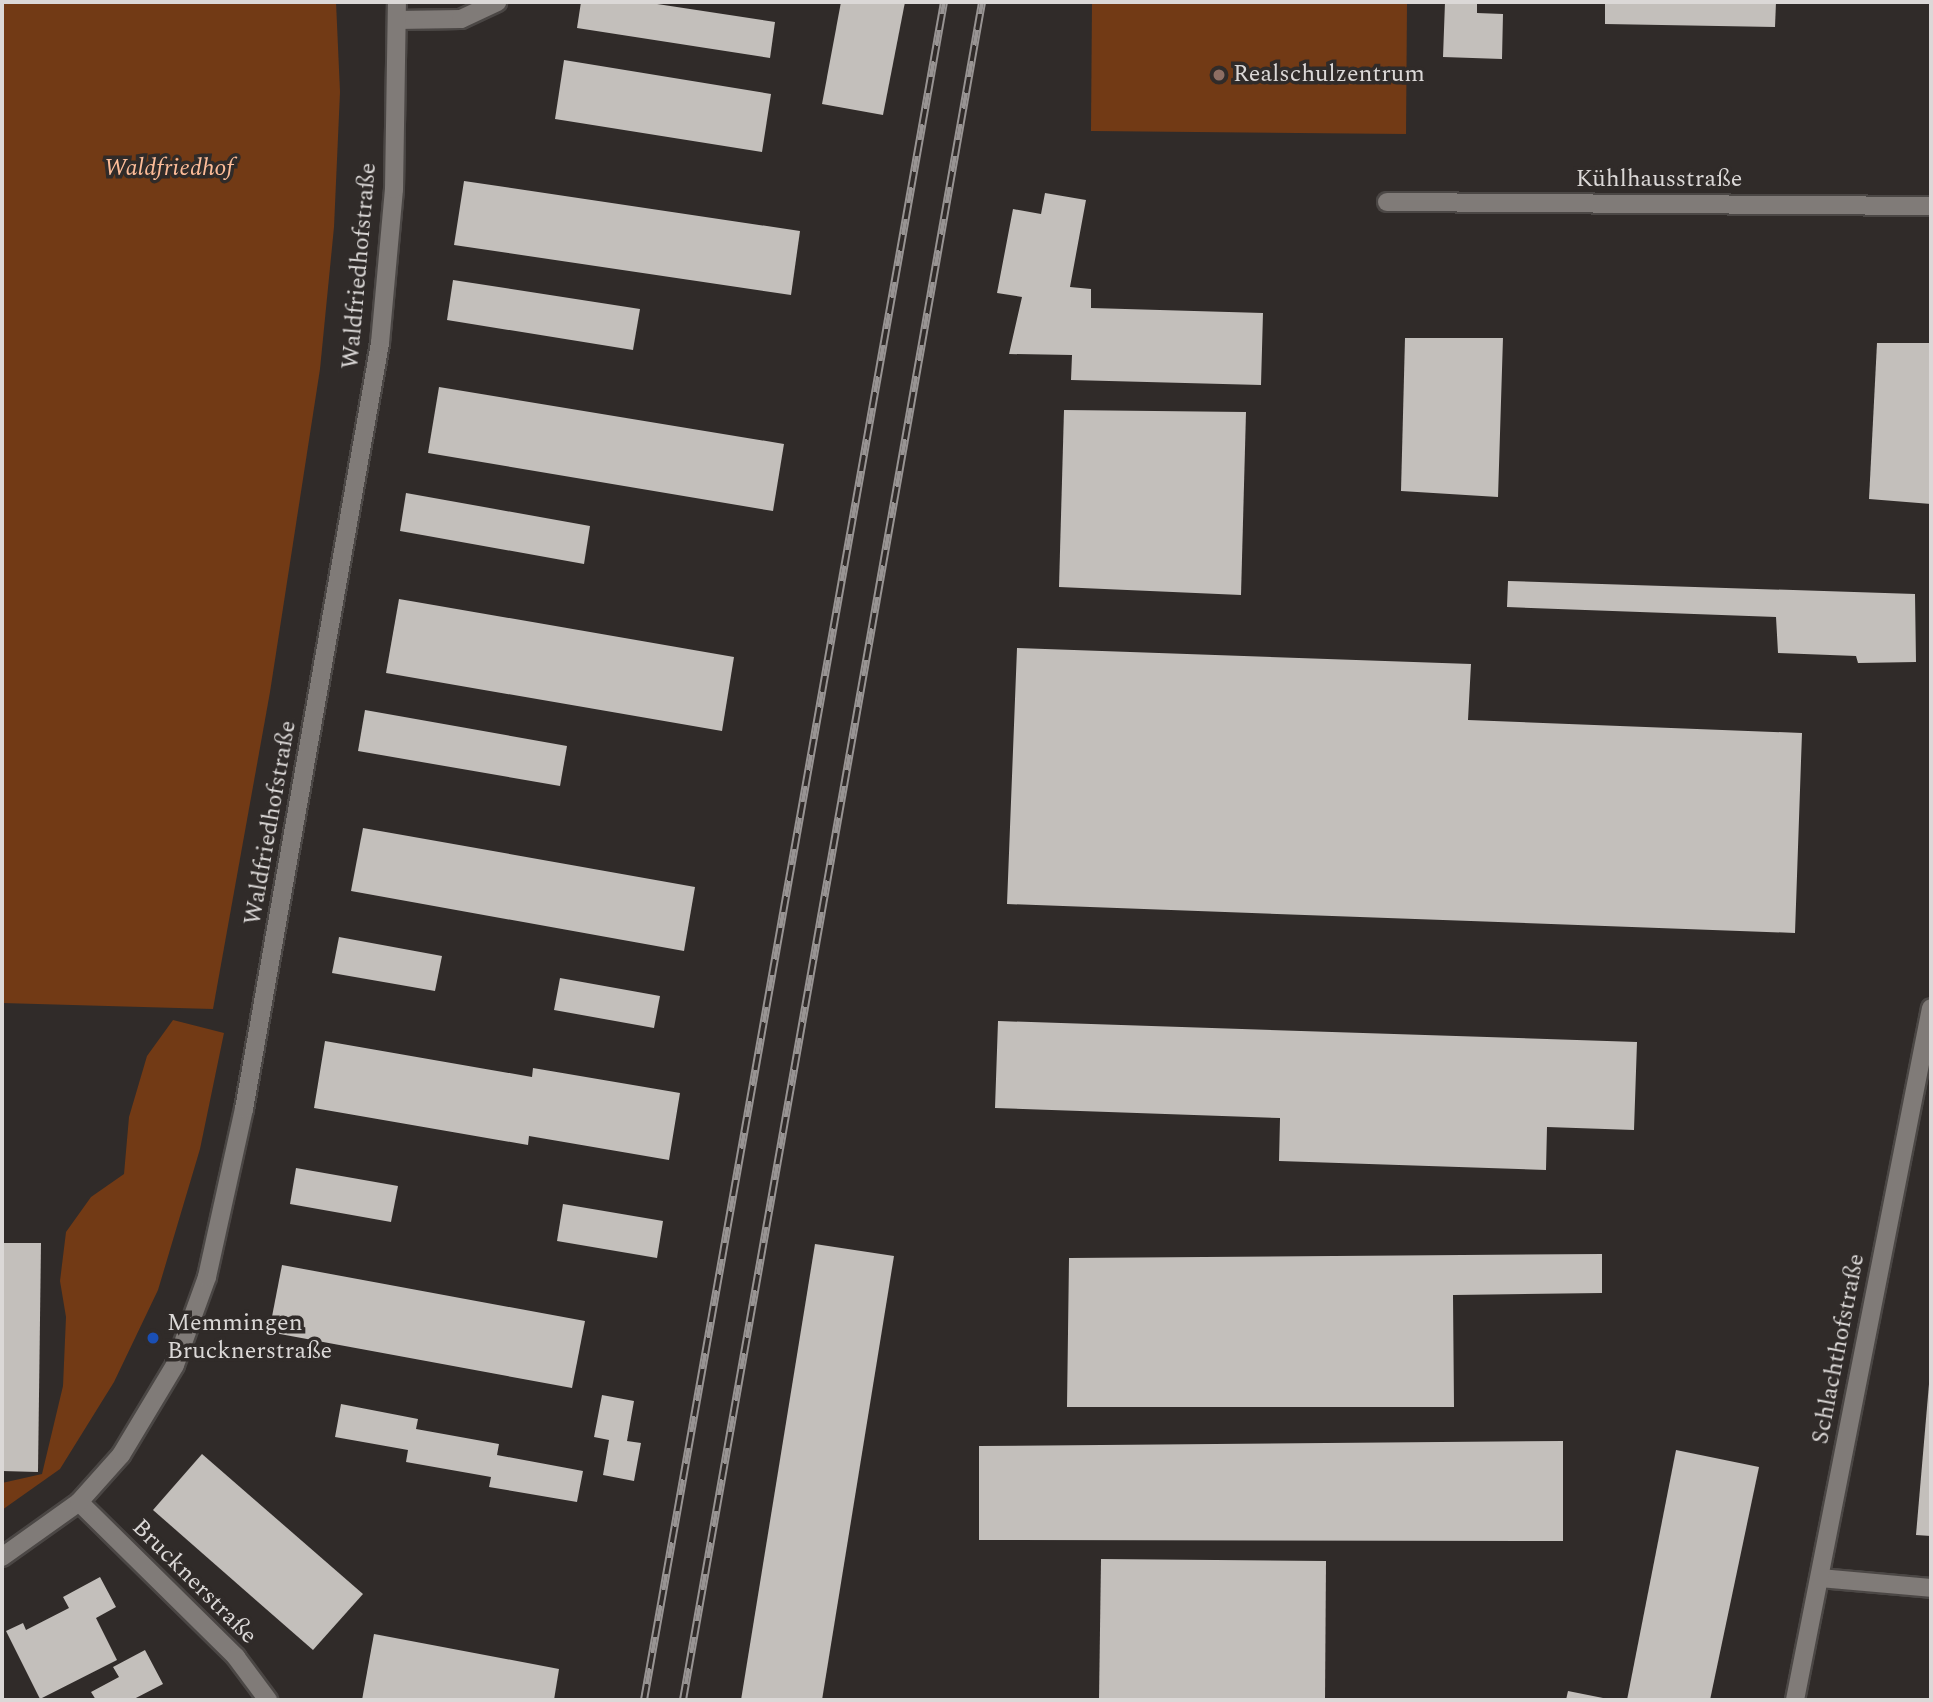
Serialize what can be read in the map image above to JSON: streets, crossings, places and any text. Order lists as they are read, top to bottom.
{
  "streets": {
    "street": [
      "Kühlhausstraße",
      "Waldfriedhofstraße",
      "Schlachthofstraße",
      "Brucknerstraße"
    ]
  },
  "crossings": [
    ["Waldfriedhofstraße", "Brucknerstraße"]
  ],
  "parks": ["Waldfriedhof"],
  "places": ["Realschulzentrum", "Memmingen Brucknerstraße"]
}
